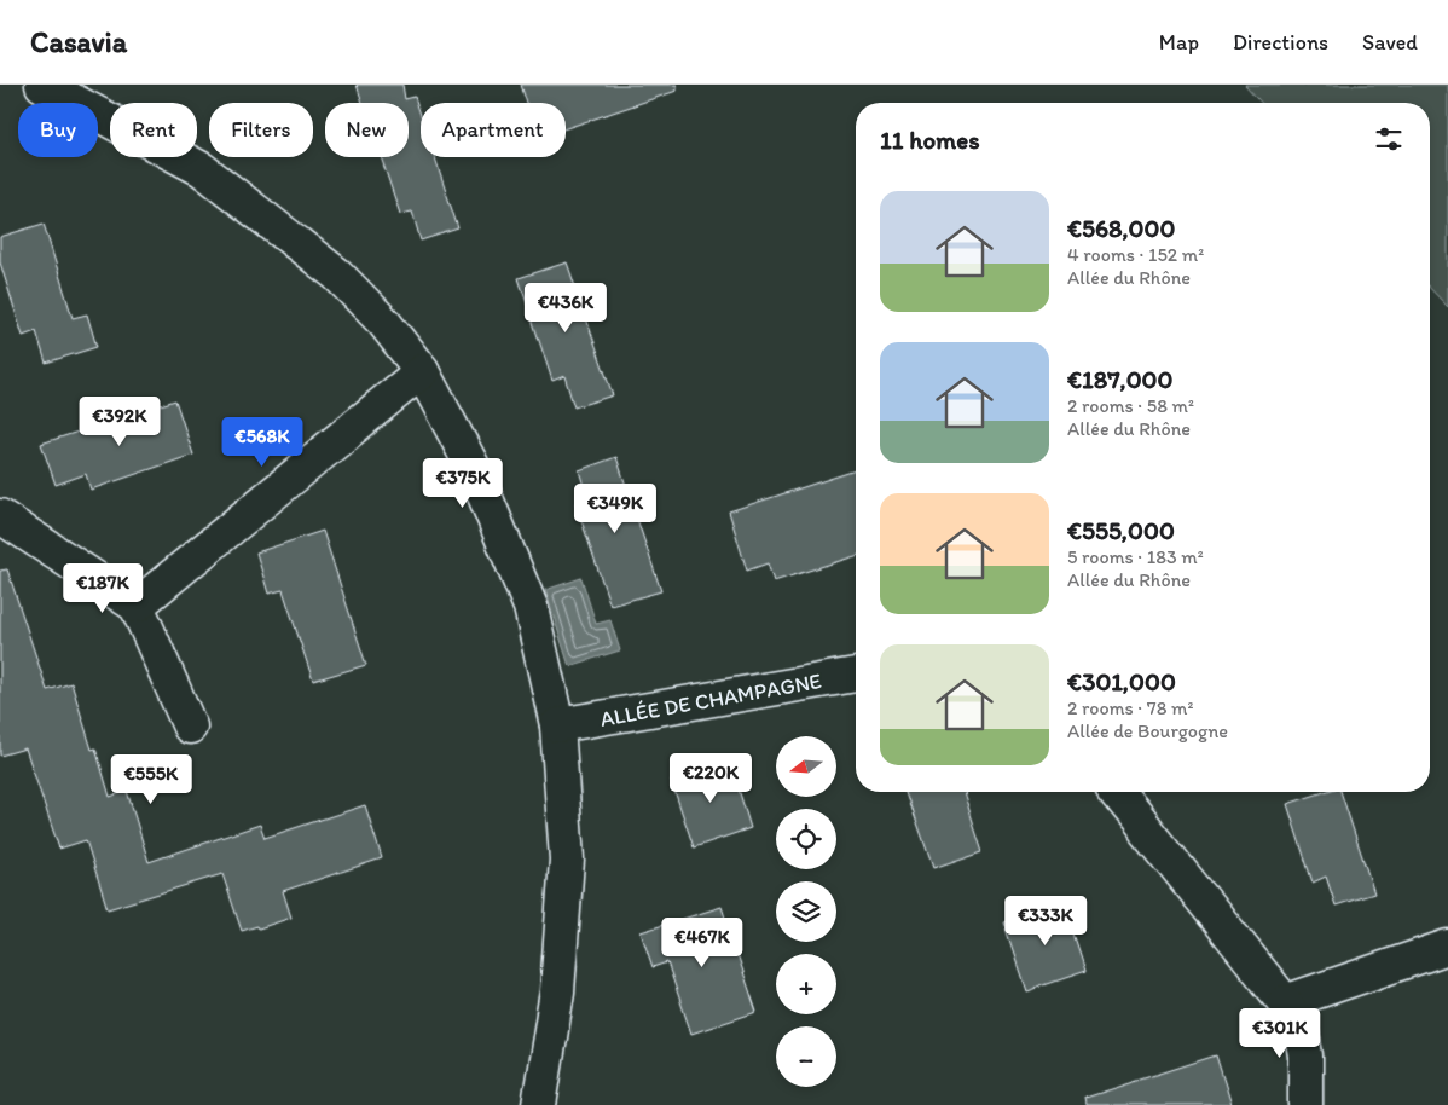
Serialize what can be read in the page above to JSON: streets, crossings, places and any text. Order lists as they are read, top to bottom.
{
  "streets": {
    "street": ["ALLÉE DE CHAMPAGNE"]
  },
  "north": "left",
  "page": {
    "header": "Casavia",
    "nav": ["Map", "Directions", "Saved"],
    "chip": [
      "Buy",
      "Rent",
      "Filters",
      "New",
      "Apartment"
    ],
    "heading": "11 homes",
    "list": [
      {
        "name": "€568,000",
        "note": "4 rooms · 152 m² · Allée du Rhône"
      },
      {
        "name": "€187,000",
        "note": "2 rooms · 58 m² · Allée du Rhône"
      },
      {
        "name": "€555,000",
        "note": "5 rooms · 183 m² · Allée du Rhône"
      },
      {
        "name": "€301,000",
        "note": "2 rooms · 78 m² · Allée de Bourgogne"
      }
    ],
    "price": [
      "€436K",
      "€392K",
      "€568K",
      "€375K",
      "€349K",
      "€187K",
      "€220K",
      "€555K",
      "€333K",
      "€467K",
      "€301K"
    ],
    "map_buttons": ["+", "−"]
  }
}
